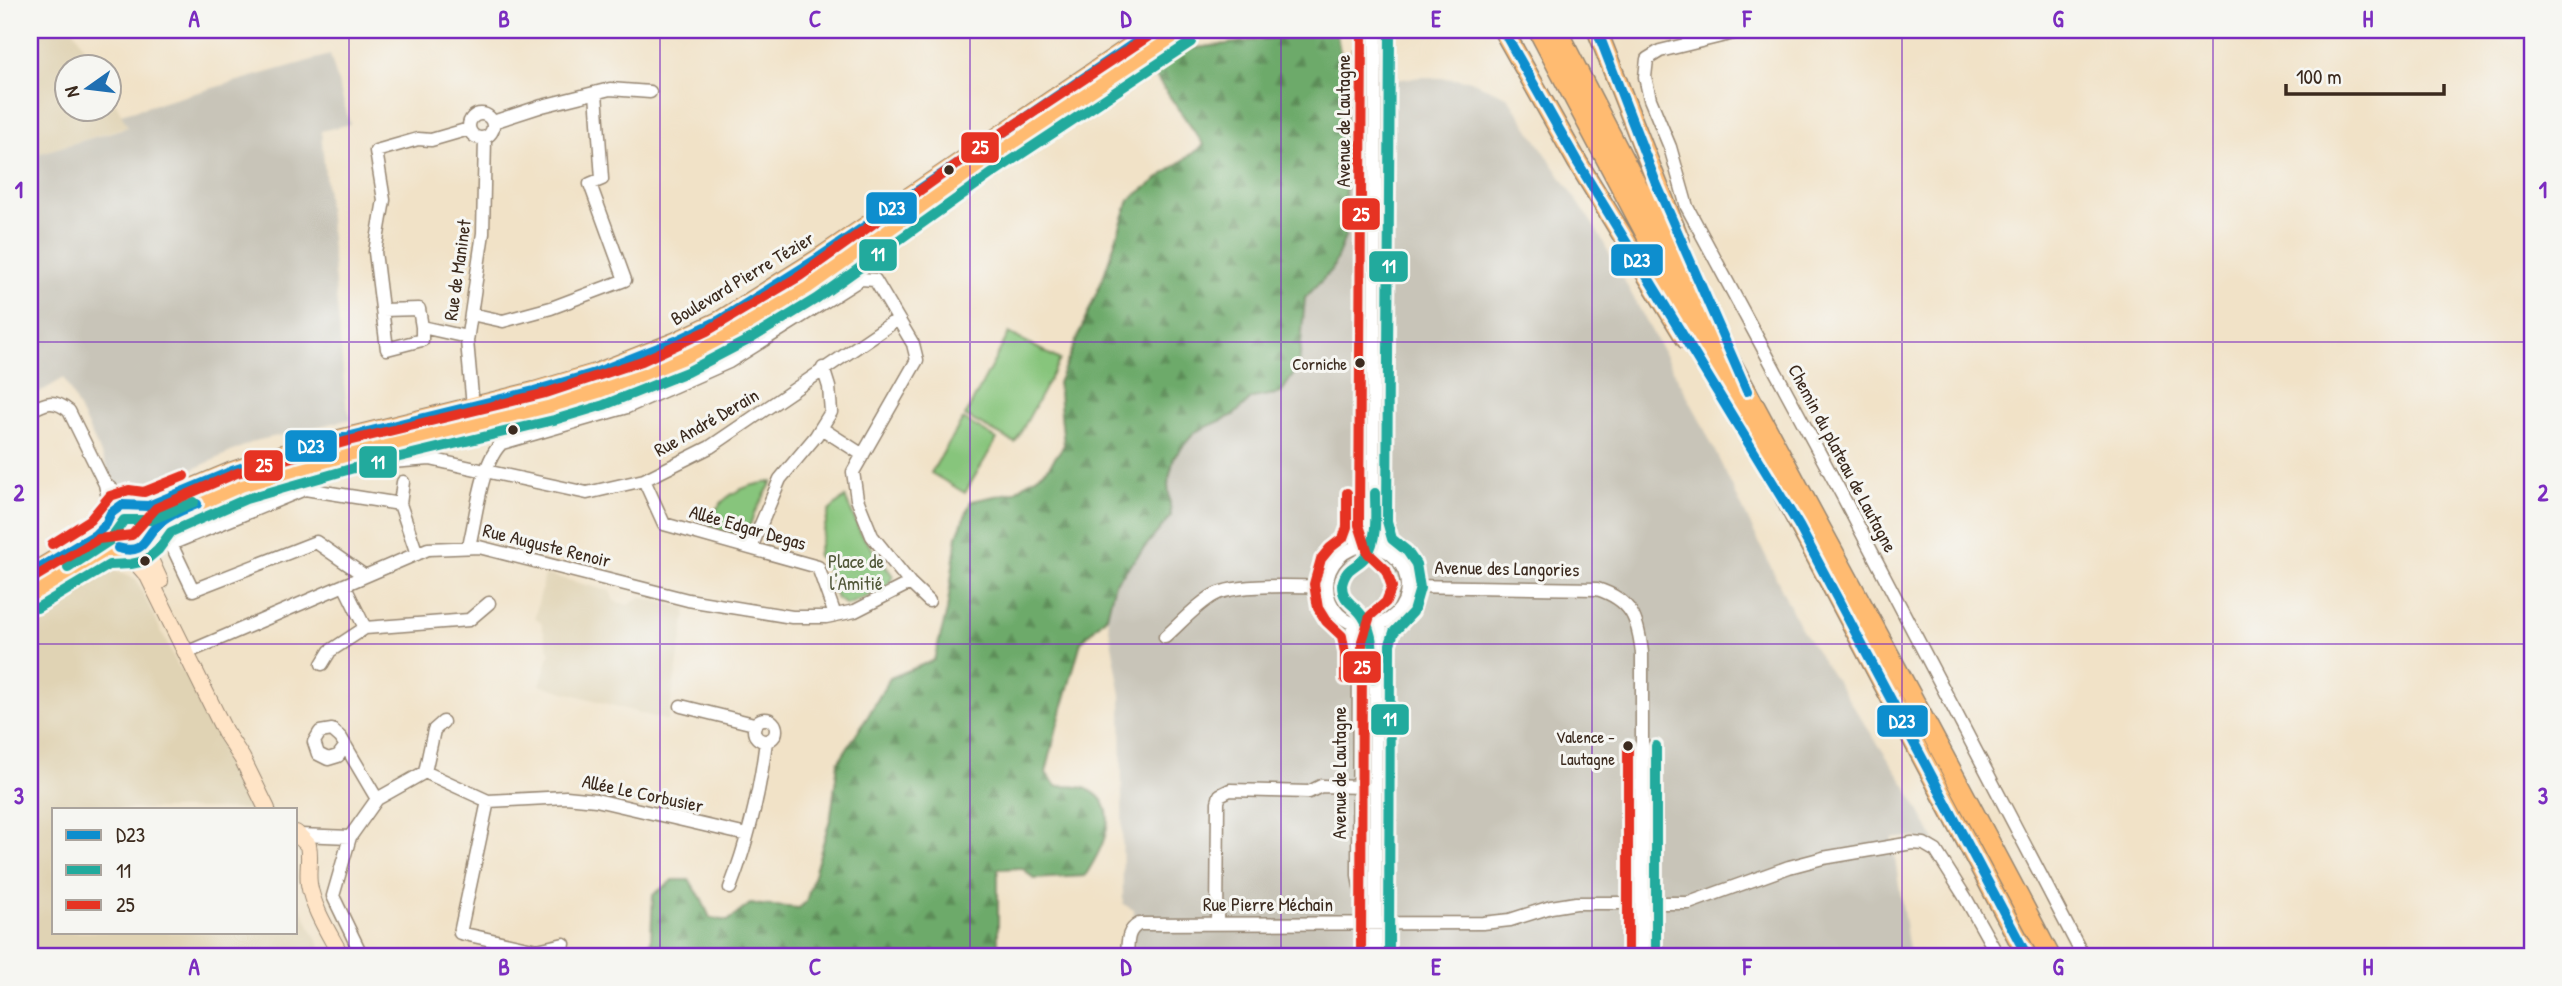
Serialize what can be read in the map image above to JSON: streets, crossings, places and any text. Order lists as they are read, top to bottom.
{
  "streets": {
    "main road": ["Boulevard Pierre Tézier"],
    "street": [
      "Avenue de Lautagne",
      "Rue de Maninet",
      "Rue André Derain",
      "Chemin du plateau de Lautagne",
      "Allée Edgar Degas",
      "Rue Auguste Renoir",
      "Avenue des Langories",
      "Allée Le Corbusier",
      "Rue Pierre Méchain"
    ]
  },
  "crossings": [
    ["Avenue de Lautagne", "Avenue des Langories"],
    ["Avenue de Lautagne", "Rue Pierre Méchain"],
    ["Rue de Maninet", "Boulevard Pierre Tézier"],
    ["Boulevard Pierre Tézier", "Rue André Derain"],
    ["Rue André Derain", "Allée Edgar Degas"],
    ["Allée Edgar Degas", "Rue Auguste Renoir"],
    ["Avenue des Langories", "Rue Pierre Méchain"]
  ],
  "parks": ["Place de l'Amitié"],
  "places": ["Corniche", "Valence - Lautagne"],
  "lines": ["transit line D23", "transit line 11", "transit line 25"],
  "legend": ["D23", "11", "25"],
  "scale_bar": "100 m",
  "north": "left",
  "grid": {
    "columns": [
      "A",
      "B",
      "C",
      "D",
      "E",
      "F",
      "G",
      "H"
    ],
    "rows": ["1", "2", "3"]
  }
}
